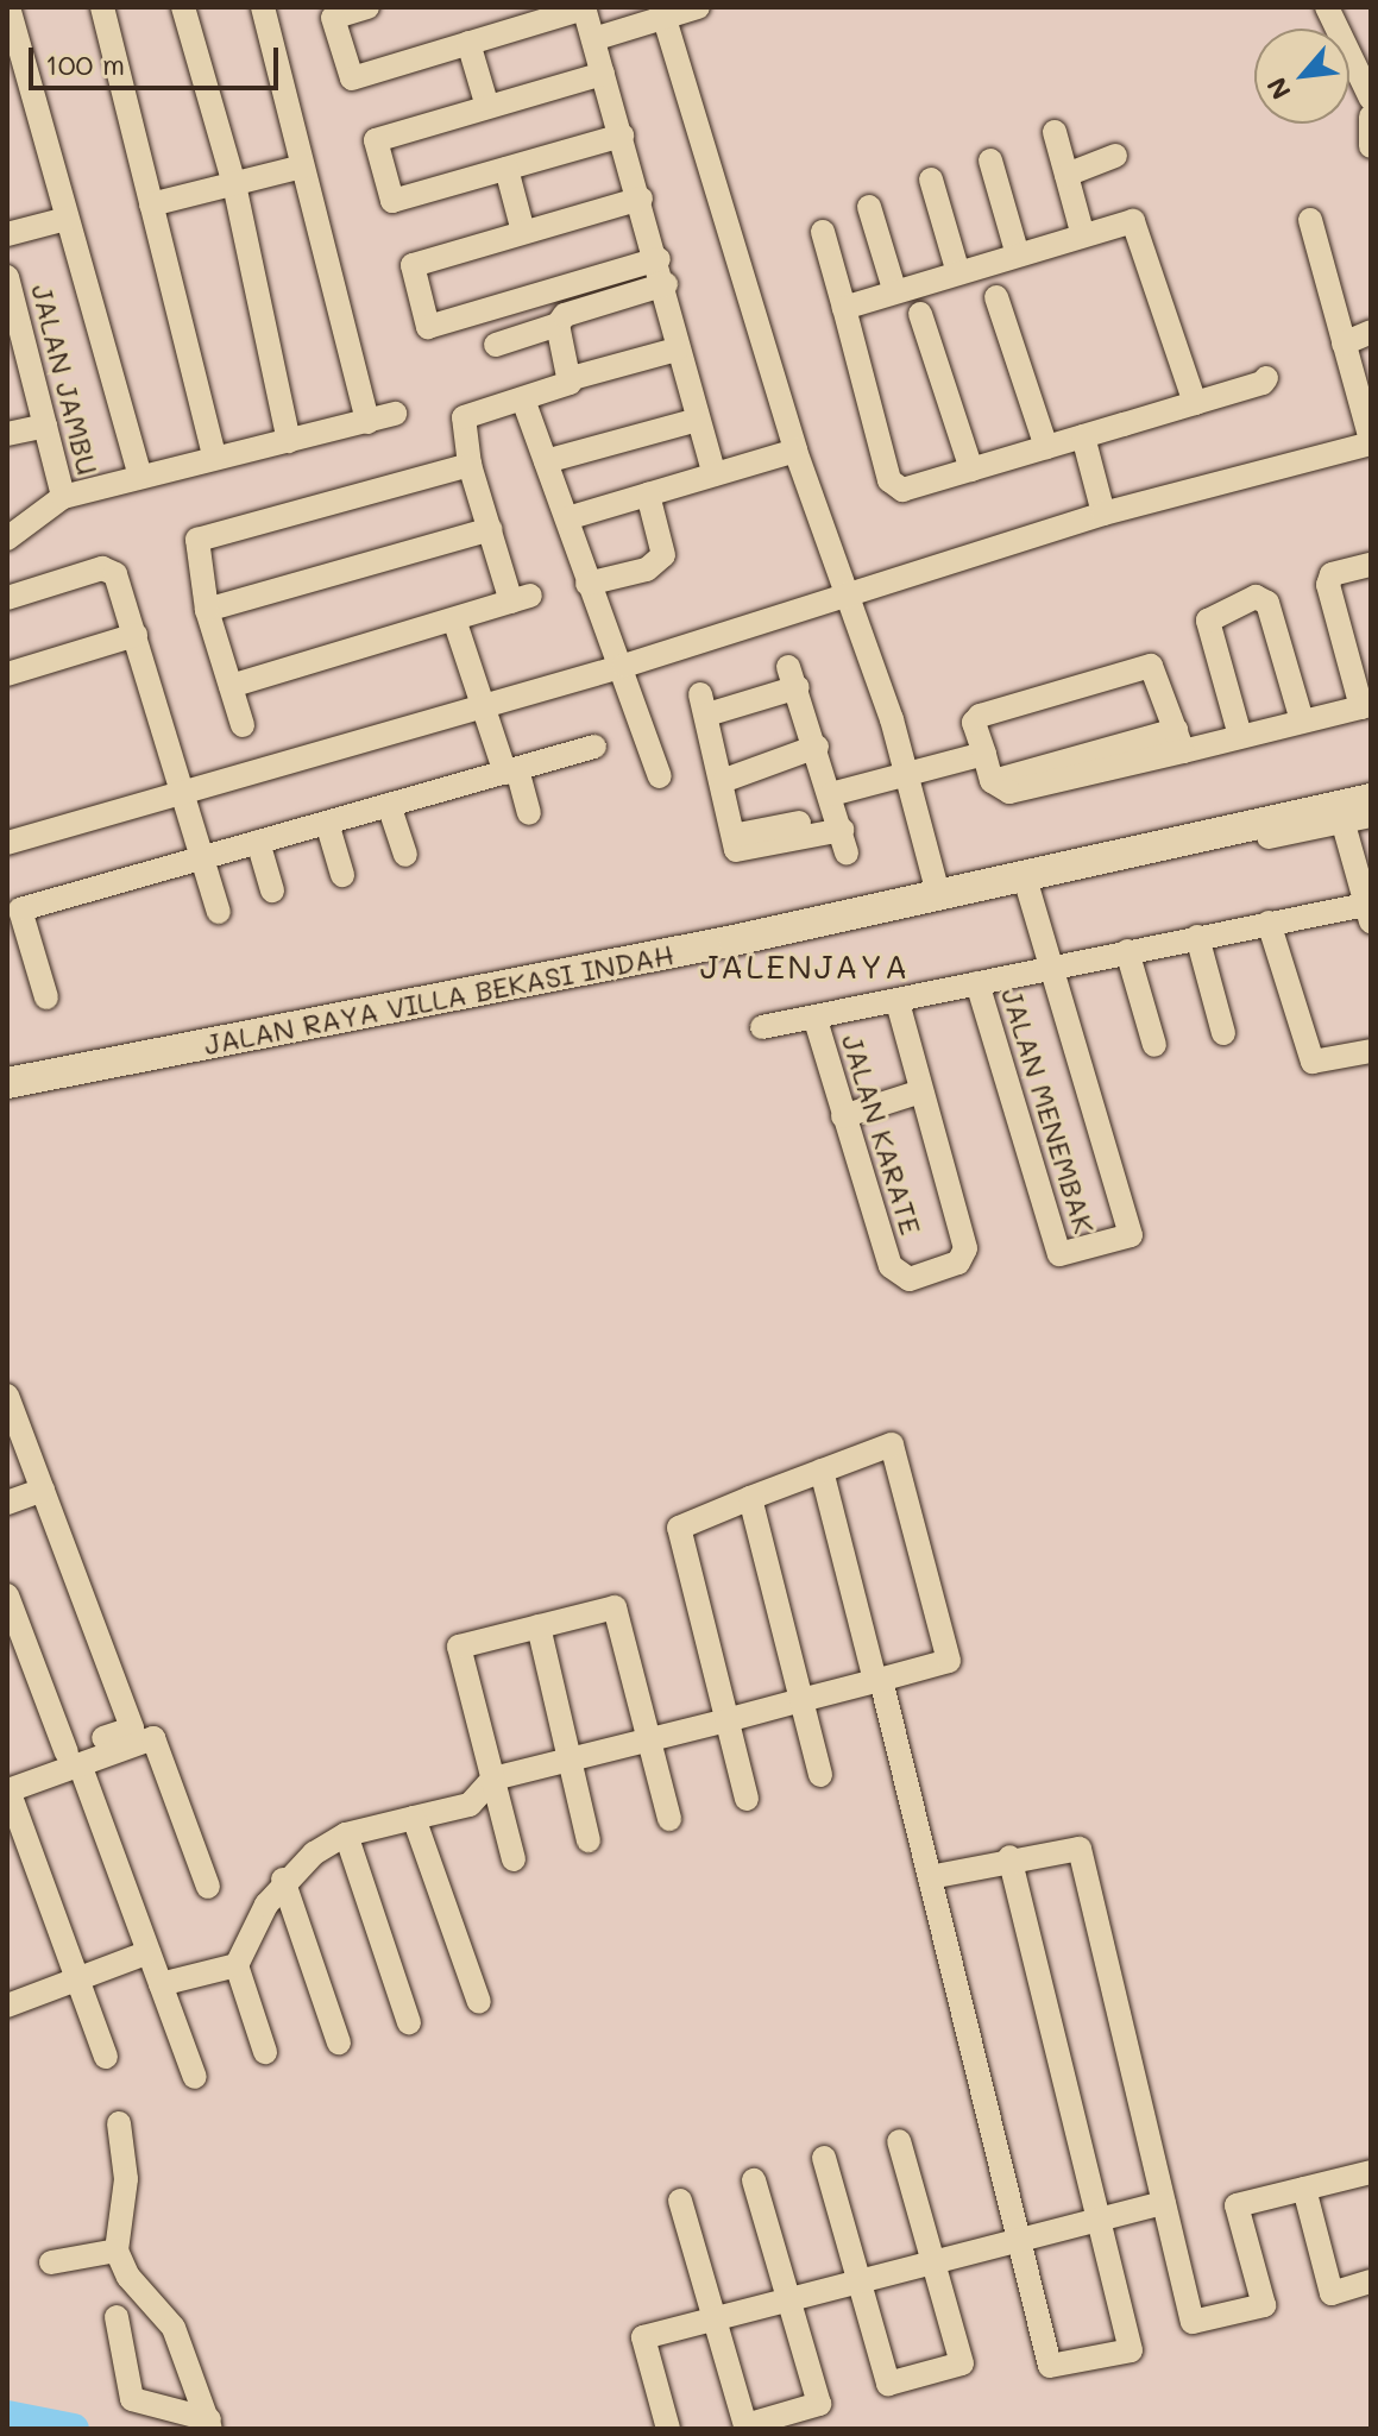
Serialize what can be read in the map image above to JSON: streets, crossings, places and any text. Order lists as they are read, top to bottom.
{
  "streets": {
    "main road": ["JALAN RAYA VILLA BEKASI INDAH"],
    "street": ["JALAN JAMBU", "JALAN MENEMBAK", "JALAN KARATE"]
  },
  "districts": ["JALENJAYA"],
  "scale_bar": "100 m",
  "north": "bottom left"
}
